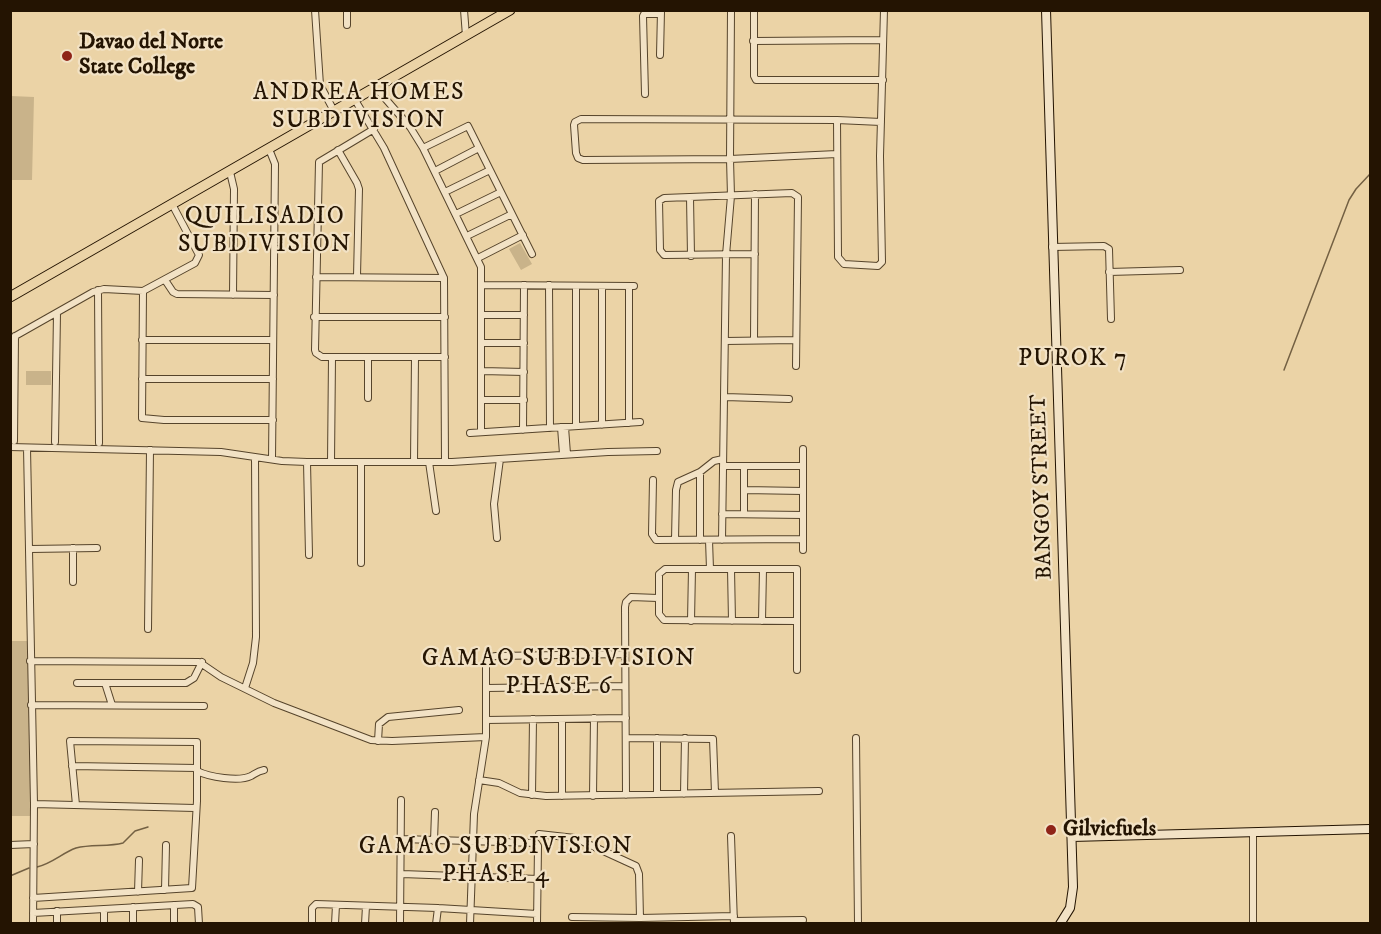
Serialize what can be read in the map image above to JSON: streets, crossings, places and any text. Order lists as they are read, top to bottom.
{
  "streets": {
    "main road": ["BANGOY STREET"]
  },
  "districts": [
    "ANDREA HOMES SUBDIVISION",
    "QUILISADIO SUBDIVISION",
    "PUROK 7",
    "GAMAO SUBDIVISION PHASE 6",
    "GAMAO SUBDIVISION PHASE 4"
  ],
  "places": ["Davao del Norte State College", "Gilvicfuels"]
}
